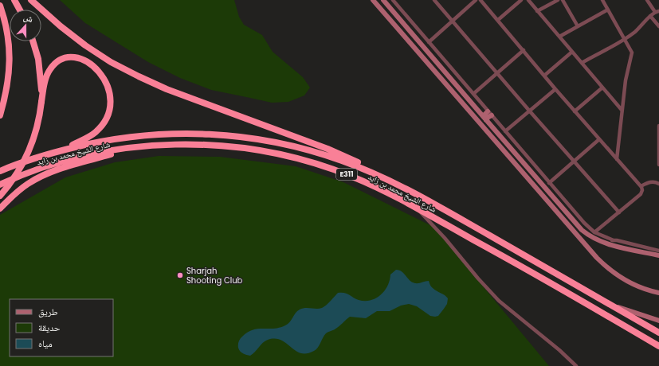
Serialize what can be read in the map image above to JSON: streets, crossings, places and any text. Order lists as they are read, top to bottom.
{
  "streets": {
    "highway": ["شارع الشيخ محمد بن زايد", "E311"]
  },
  "places": ["Sharjah Shooting Club"],
  "legend": ["طريق", "حديقة", "مياه"],
  "north": "top"
}
